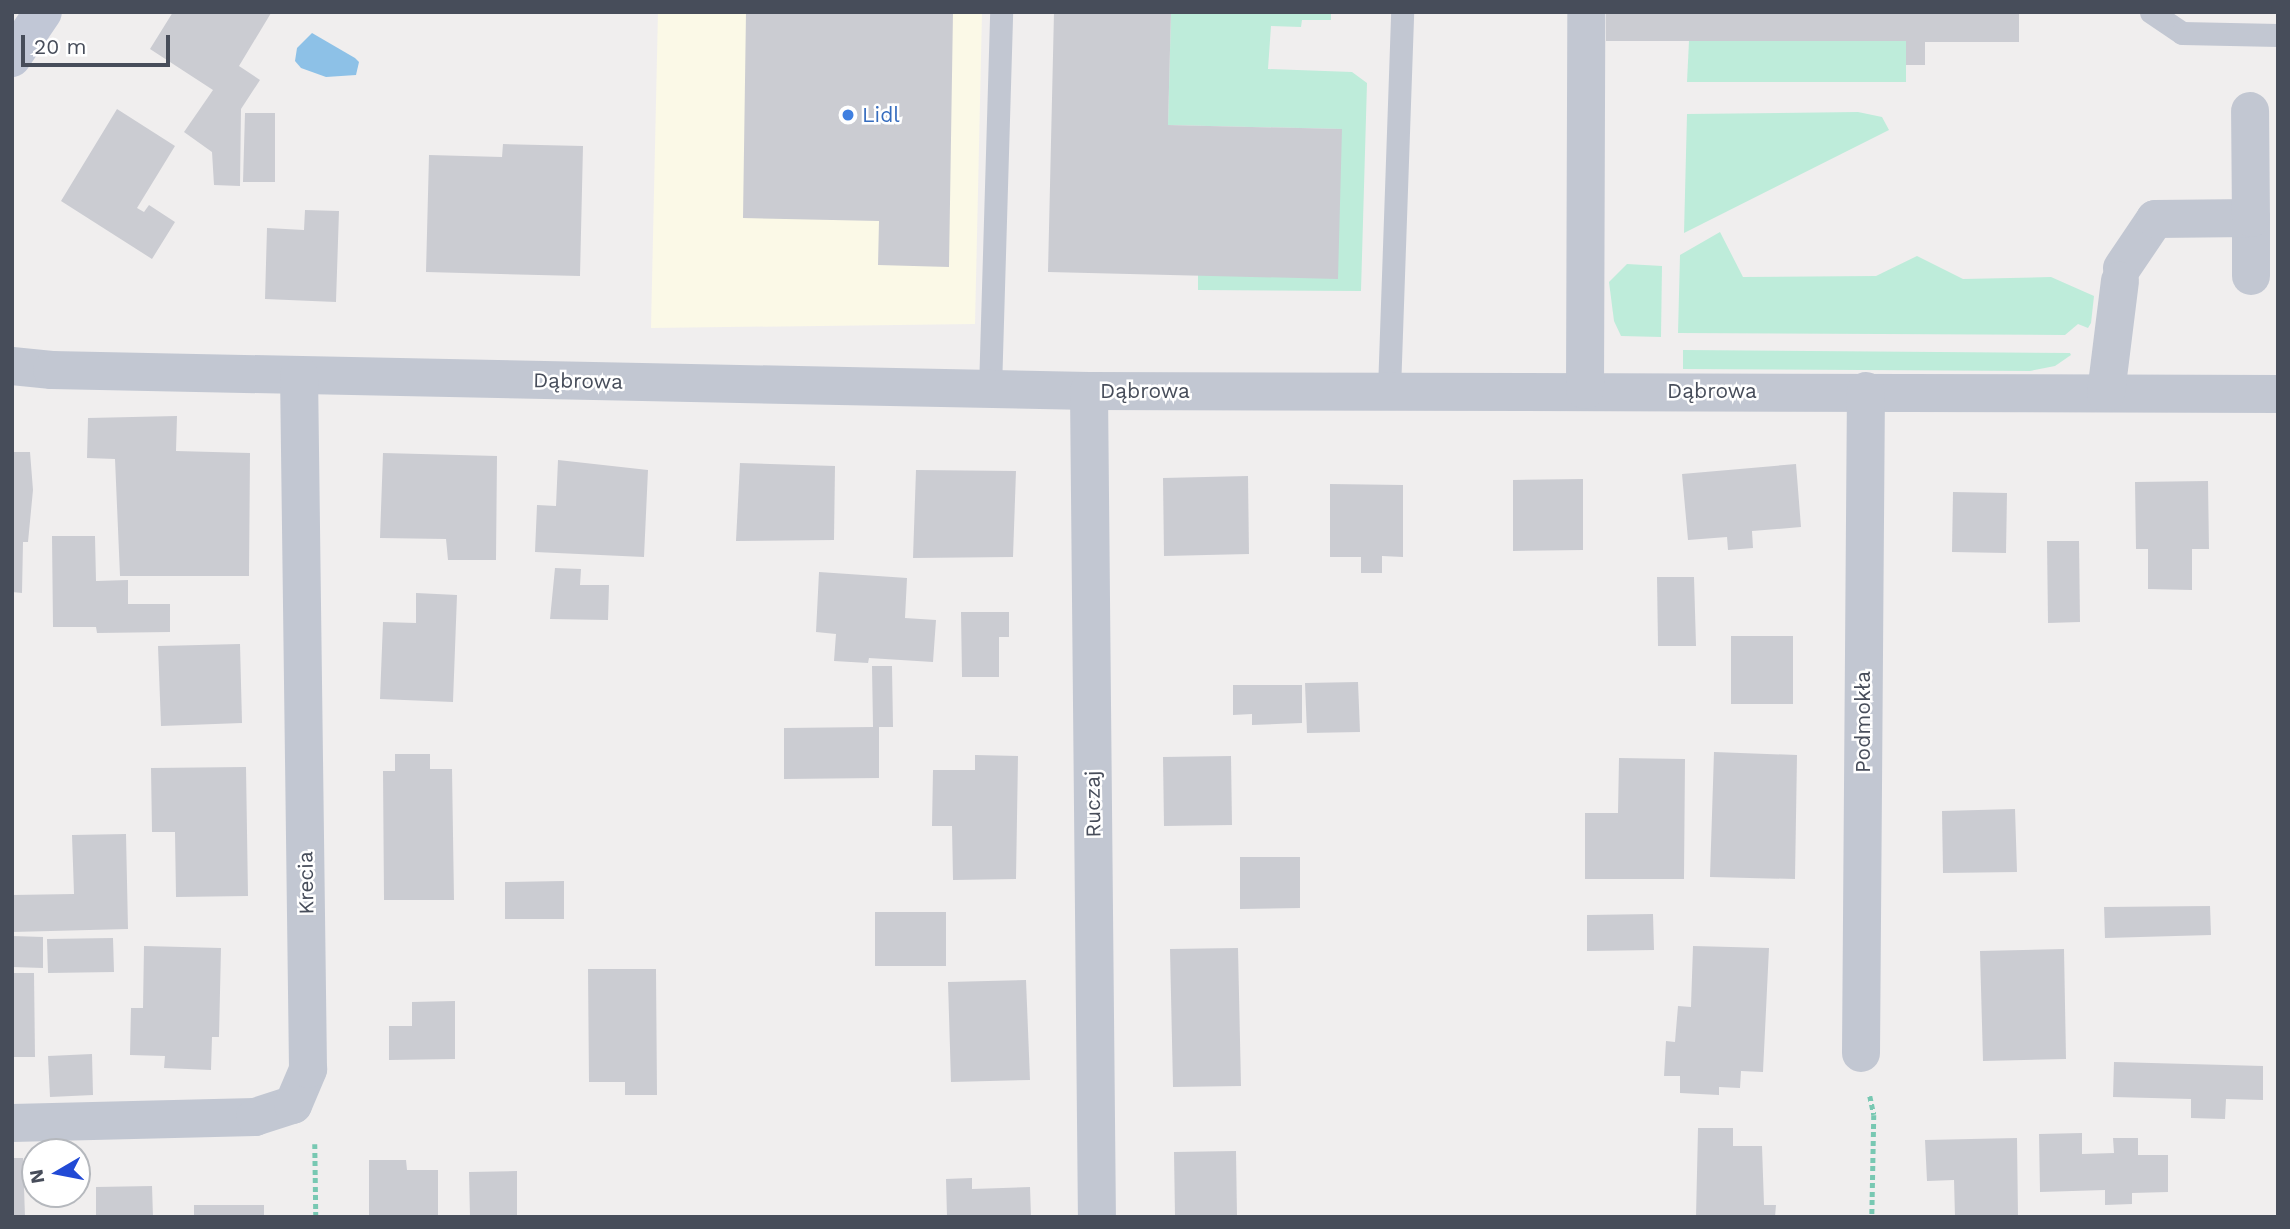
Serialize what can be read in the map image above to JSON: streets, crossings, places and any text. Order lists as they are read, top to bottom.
{
  "streets": {
    "street": [
      "Dąbrowa",
      "Podmokła",
      "Ruczaj",
      "Krecia"
    ]
  },
  "crossings": [
    ["Dąbrowa", "Podmokła"],
    ["Dąbrowa", "Ruczaj"],
    ["Dąbrowa", "Krecia"]
  ],
  "places": ["Lidl"],
  "scale_bar": "20 m",
  "north": "left"
}
